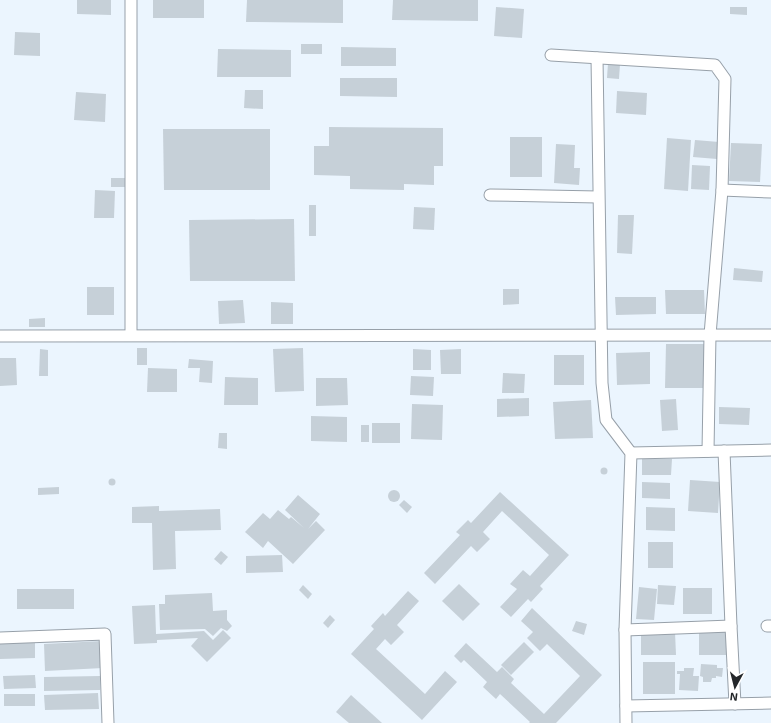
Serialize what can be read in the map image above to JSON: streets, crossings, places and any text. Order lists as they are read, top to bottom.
{
  "north": "bottom"
}
